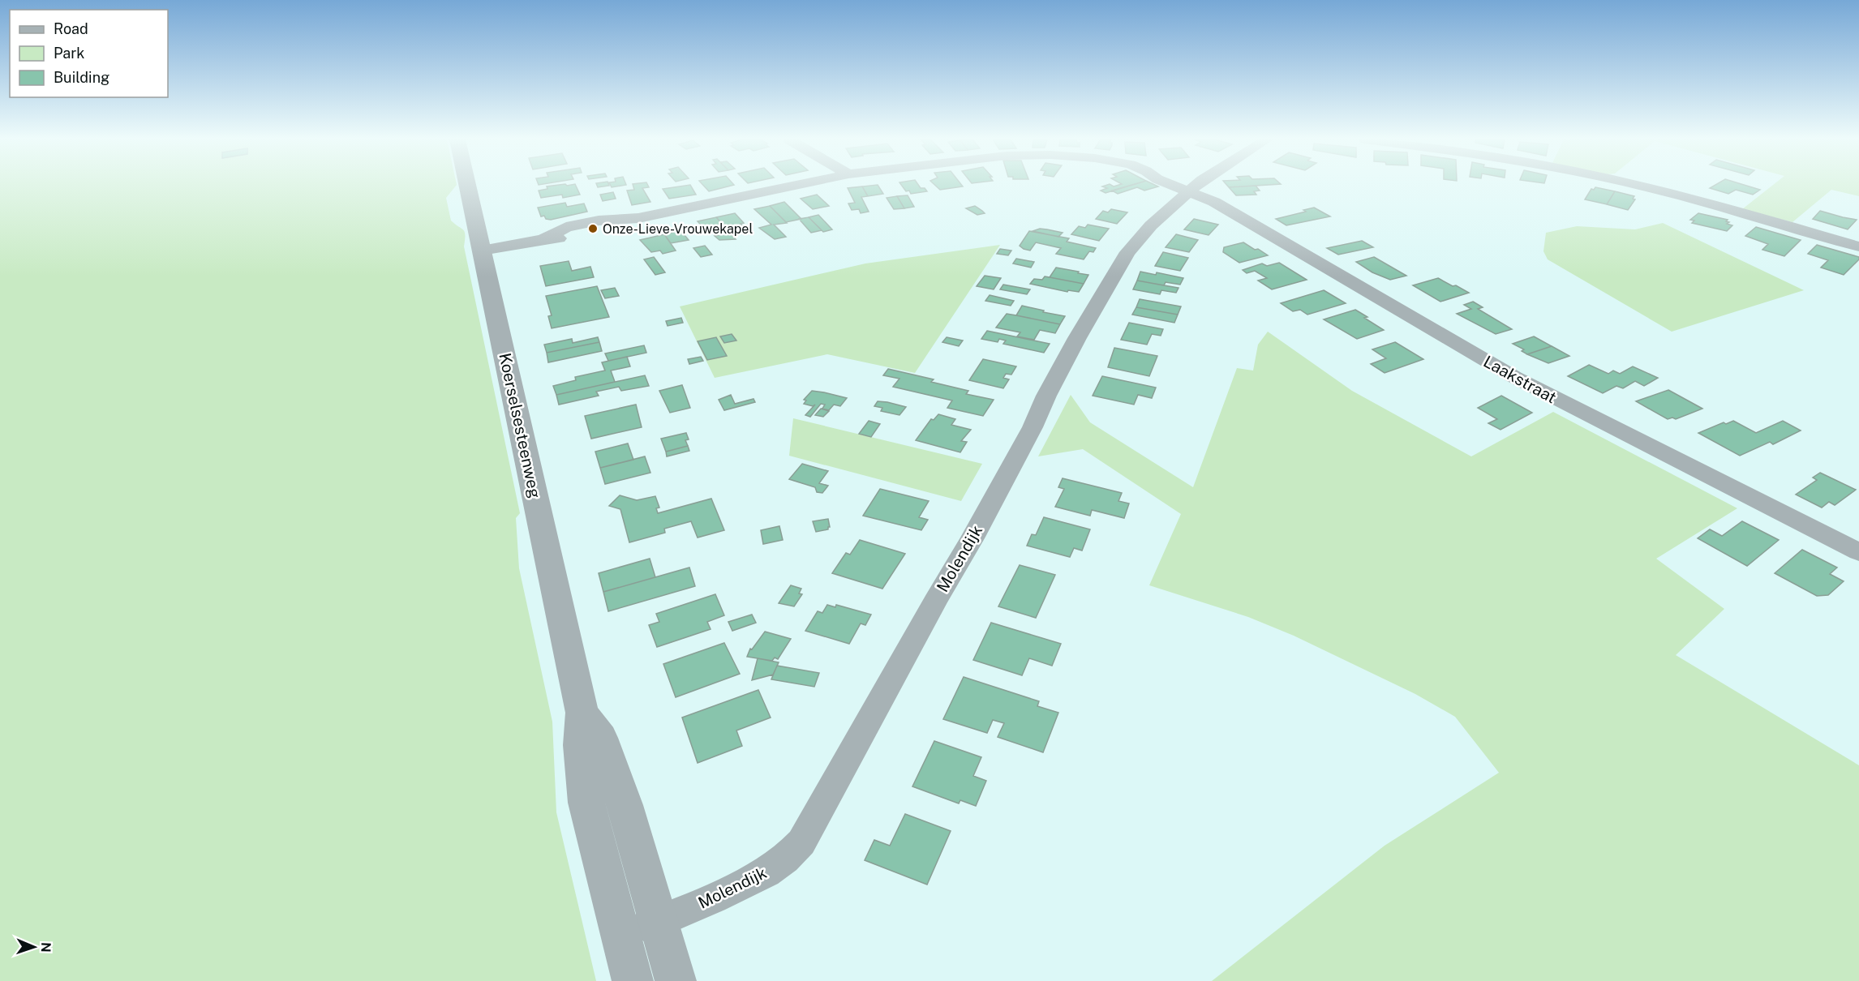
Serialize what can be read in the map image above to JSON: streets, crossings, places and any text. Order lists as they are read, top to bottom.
{
  "streets": {
    "street": ["Laakstraat", "Koerselsesteenweg", "Molendijk"]
  },
  "crossings": [
    ["Laakstraat", "Koerselsesteenweg"],
    ["Laakstraat", "Molendijk"],
    ["Koerselsesteenweg", "Molendijk"]
  ],
  "places": ["Onze-Lieve-Vrouwekapel"],
  "legend": ["Road", "Park", "Building"],
  "north": "right"
}
